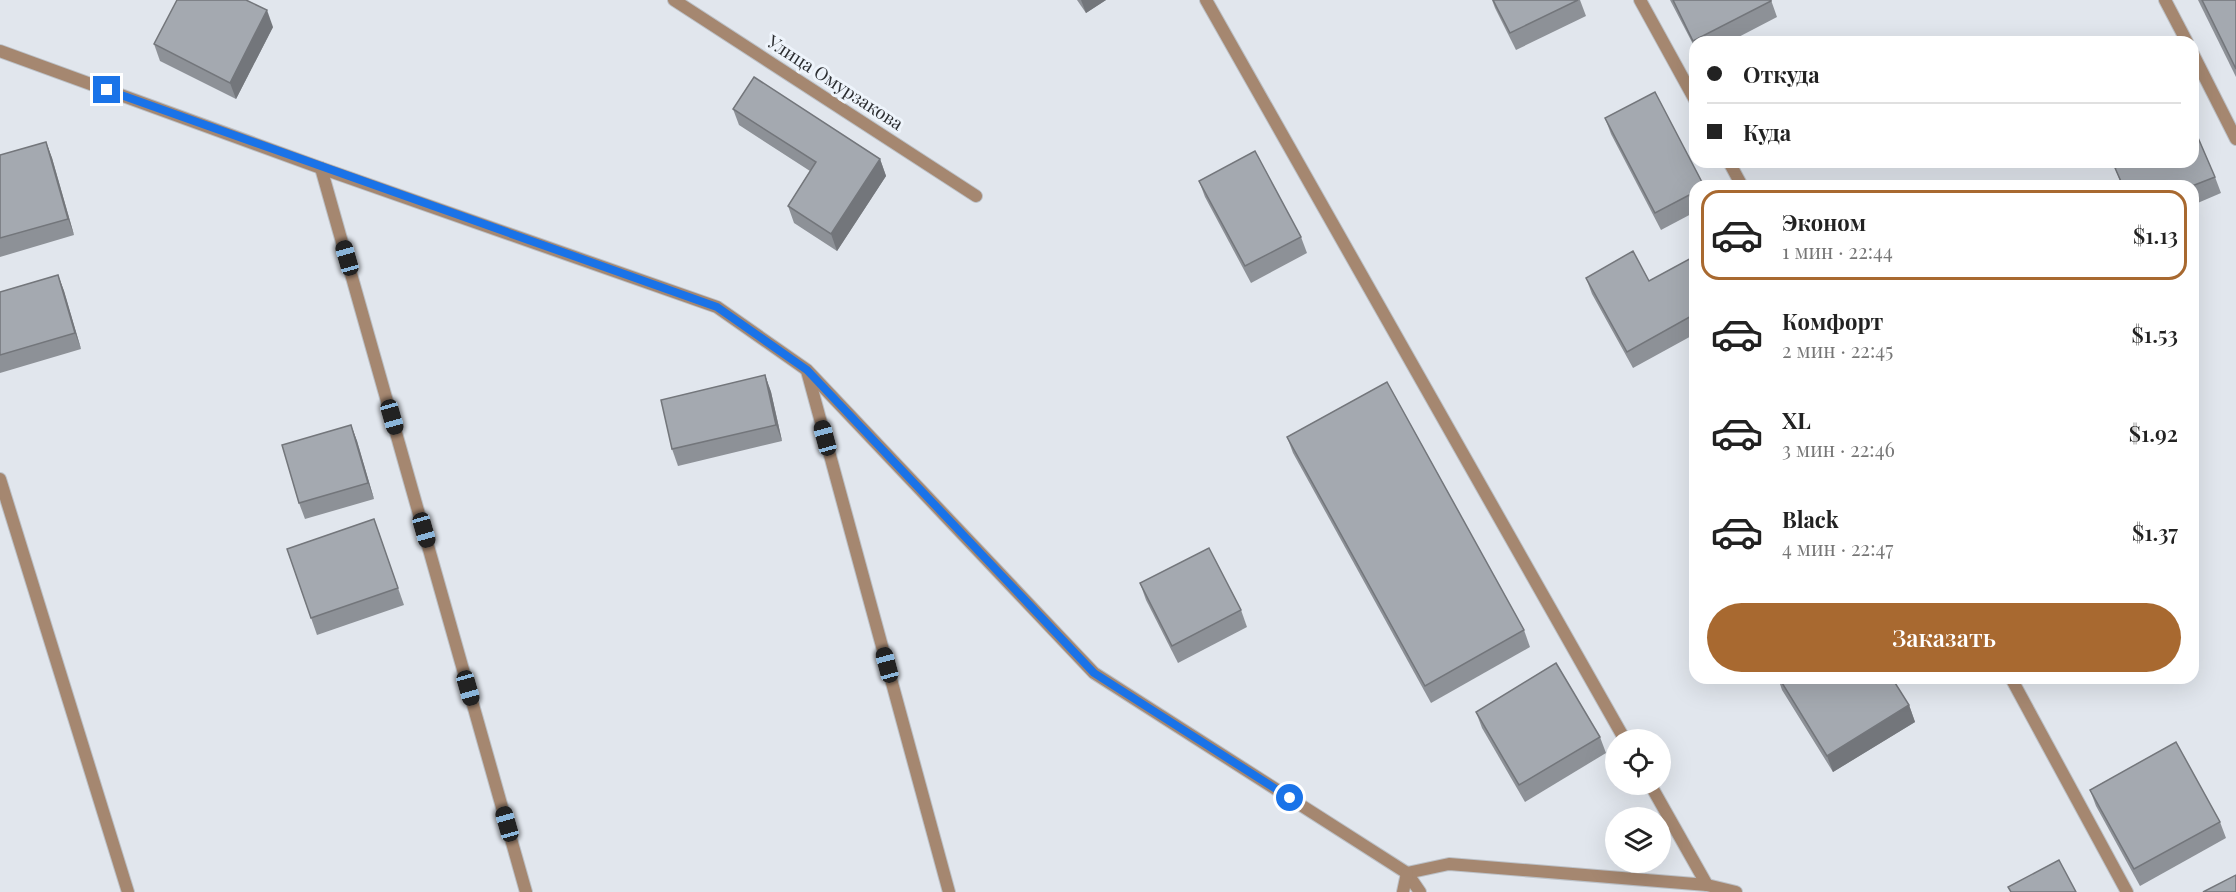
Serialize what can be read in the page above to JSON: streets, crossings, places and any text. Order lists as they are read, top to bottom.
{
  "streets": {
    "street": ["Улица Омурзакова"]
  },
  "page": {
    "banner": ["Откуда", "Куда"],
    "list": [
      {
        "name": "Эконом",
        "note": "1 мин · 22:44",
        "value": "$1.13"
      },
      {
        "name": "Комфорт",
        "note": "2 мин · 22:45",
        "value": "$1.53"
      },
      {
        "name": "XL",
        "note": "3 мин · 22:46",
        "value": "$1.92"
      },
      {
        "name": "Black",
        "note": "4 мин · 22:47",
        "value": "$1.37"
      }
    ],
    "buttons": "Заказать"
  }
}
